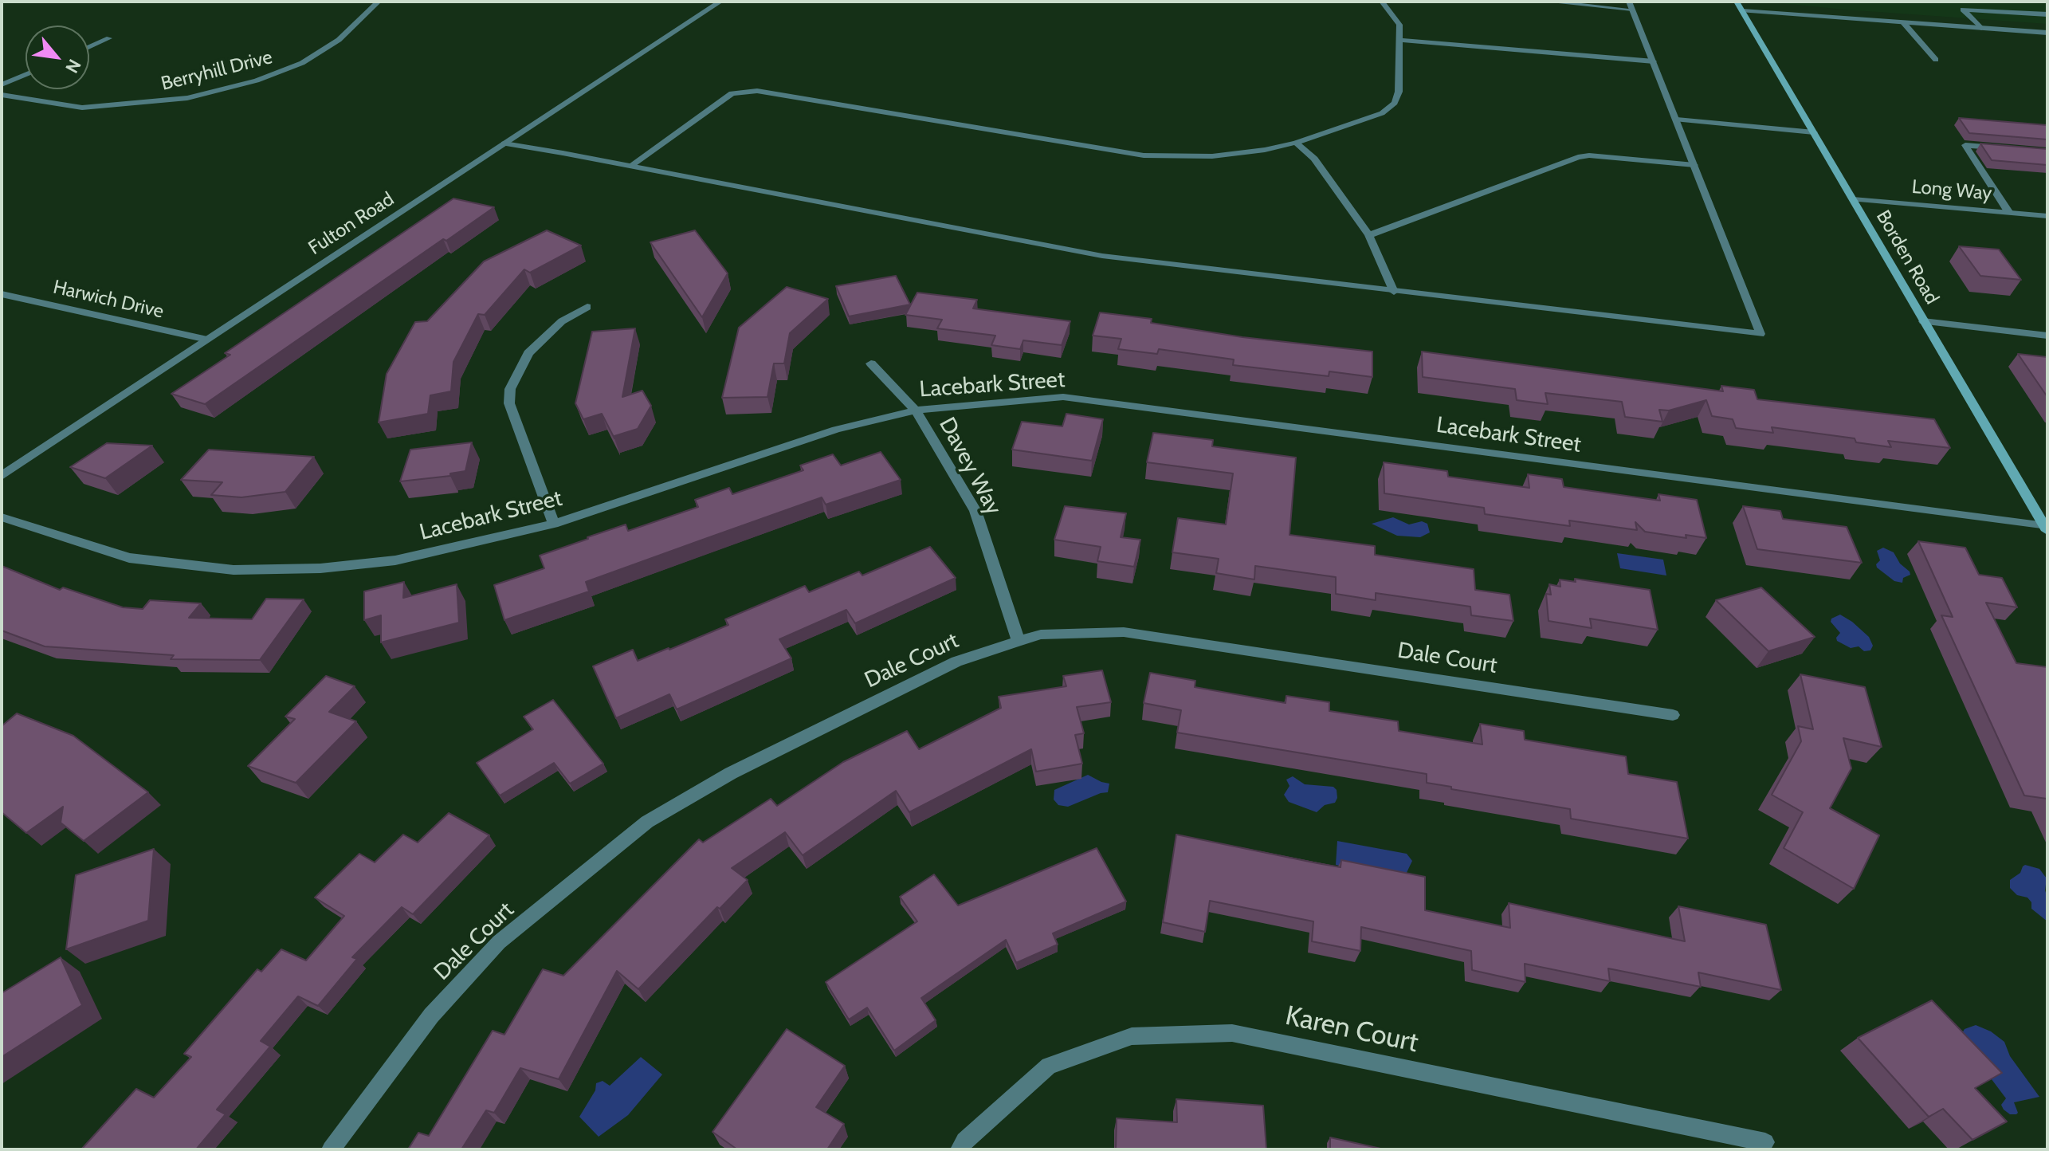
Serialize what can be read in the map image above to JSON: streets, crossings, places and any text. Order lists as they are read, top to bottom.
{
  "streets": {
    "main road": ["Borden Road"],
    "street": [
      "Berryhill Drive",
      "Long Way",
      "Fulton Road",
      "Harwich Drive",
      "Lacebark Street",
      "Davey Way",
      "Dale Court",
      "Karen Court"
    ]
  },
  "crossings": [
    ["Long Way", "Borden Road"],
    ["Fulton Road", "Harwich Drive"],
    ["Borden Road", "Lacebark Street"],
    ["Lacebark Street", "Davey Way"],
    ["Davey Way", "Dale Court"]
  ],
  "north": "bottom right"
}
